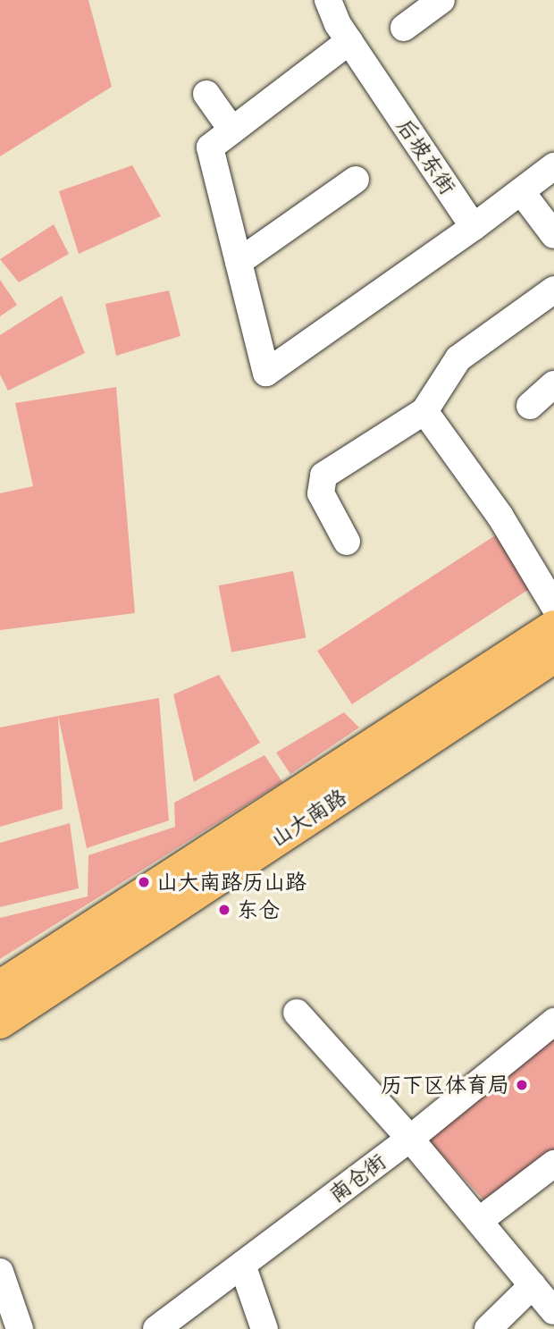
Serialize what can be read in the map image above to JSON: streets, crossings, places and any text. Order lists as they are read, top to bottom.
{
  "streets": {
    "main road": ["山大南路"],
    "street": ["后坡东街", "南仓街"]
  },
  "places": ["山大南路历山路", "东仓", "历下区体育局"]
}
